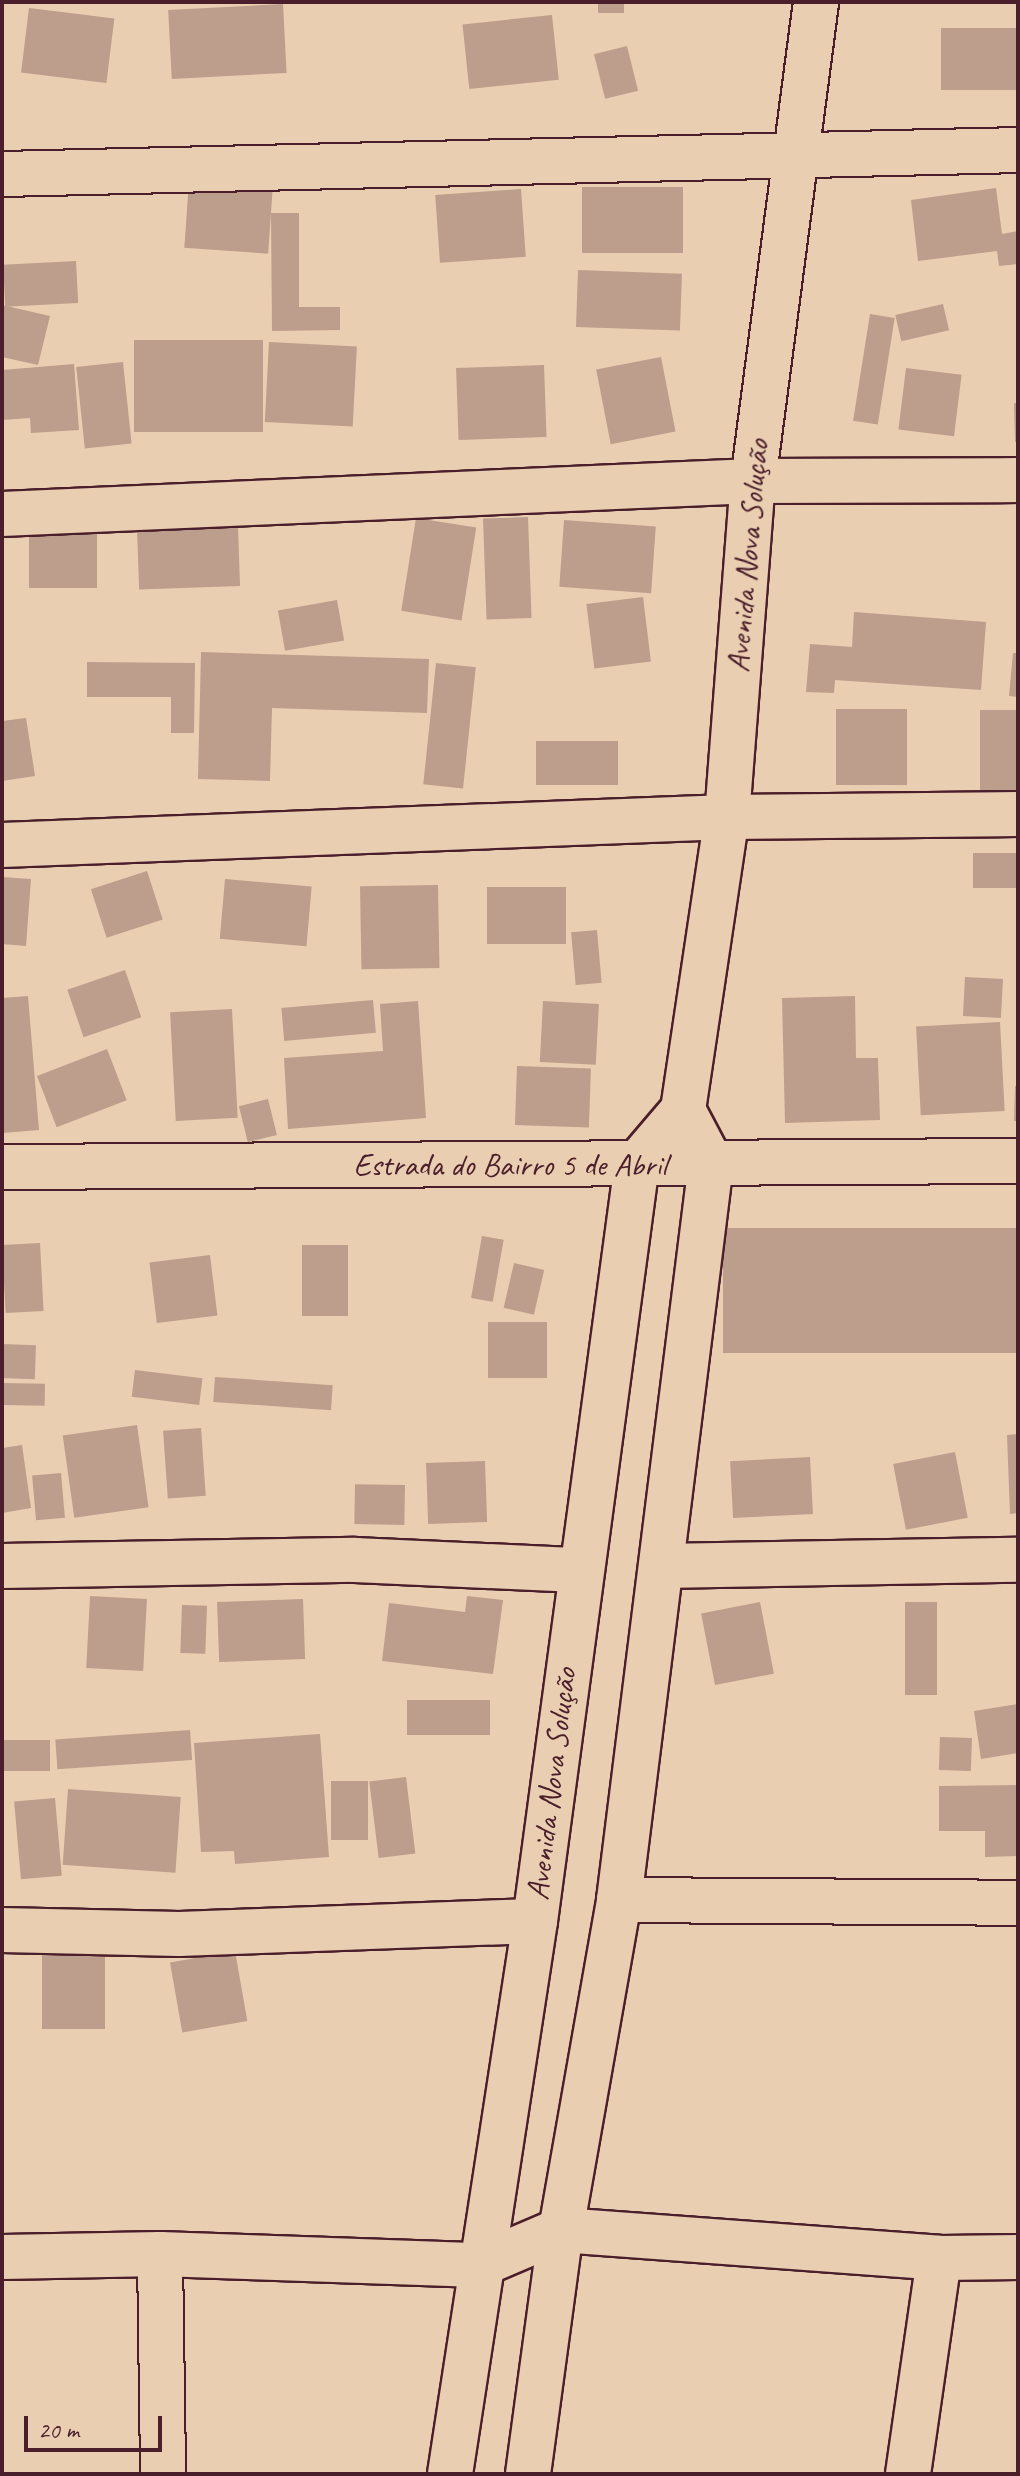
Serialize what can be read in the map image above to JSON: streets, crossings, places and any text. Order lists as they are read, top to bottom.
{
  "streets": {
    "street": ["Avenida Nova Solução", "Estrada do Bairro 5 de Abril"]
  },
  "crossings": [
    ["Avenida Nova Solução", "Estrada do Bairro 5 de Abril"]
  ],
  "scale_bar": "20 m"
}
